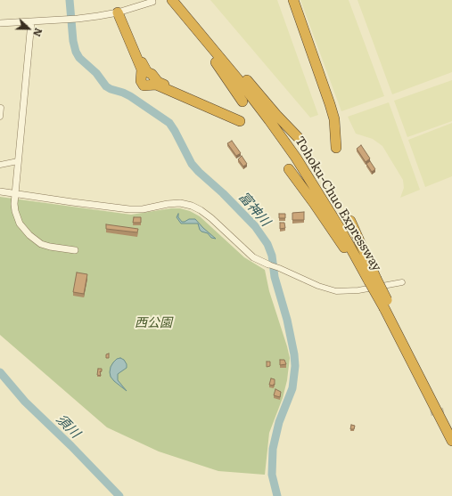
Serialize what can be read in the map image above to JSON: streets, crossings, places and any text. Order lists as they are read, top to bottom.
{
  "streets": {
    "highway": ["Tohoku-Chuo Expressway"]
  },
  "water": ["富神川", "須川"],
  "parks": ["西公園"],
  "north": "right"
}
